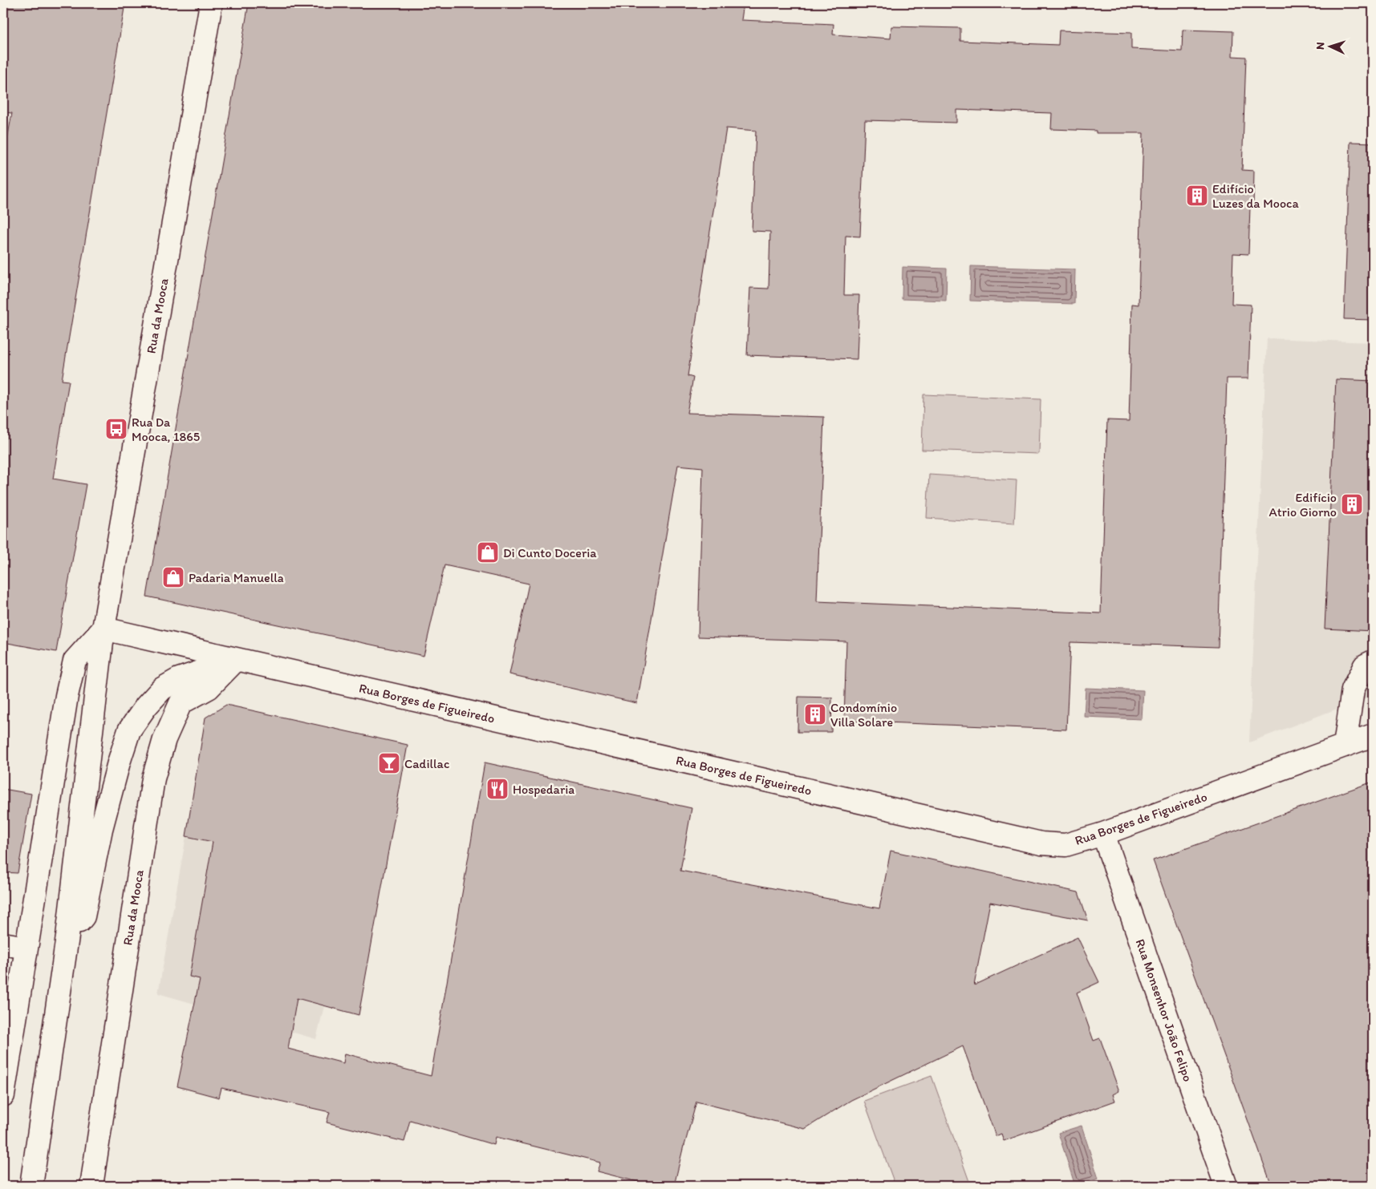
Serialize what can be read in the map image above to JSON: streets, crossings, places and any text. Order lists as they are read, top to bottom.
{
  "streets": {
    "street": ["Rua da Mooca", "Rua Borges de Figueiredo", "Rua Monsenhor João Felipo"]
  },
  "crossings": [
    ["Rua da Mooca", "Rua Borges de Figueiredo"],
    ["Rua Borges de Figueiredo", "Rua Monsenhor João Felipo"]
  ],
  "places": {
    "building": ["Edifício Luzes da Mooca", "Edifício Atrio Giorno", "Condomínio Villa Solare"],
    "bus stop": ["Rua Da Mooca, 1865"],
    "shop": ["Di Cunto Doceria", "Padaria Manuella"],
    "bar": ["Cadillac"],
    "restaurant": ["Hospedaria"]
  },
  "north": "left"
}
